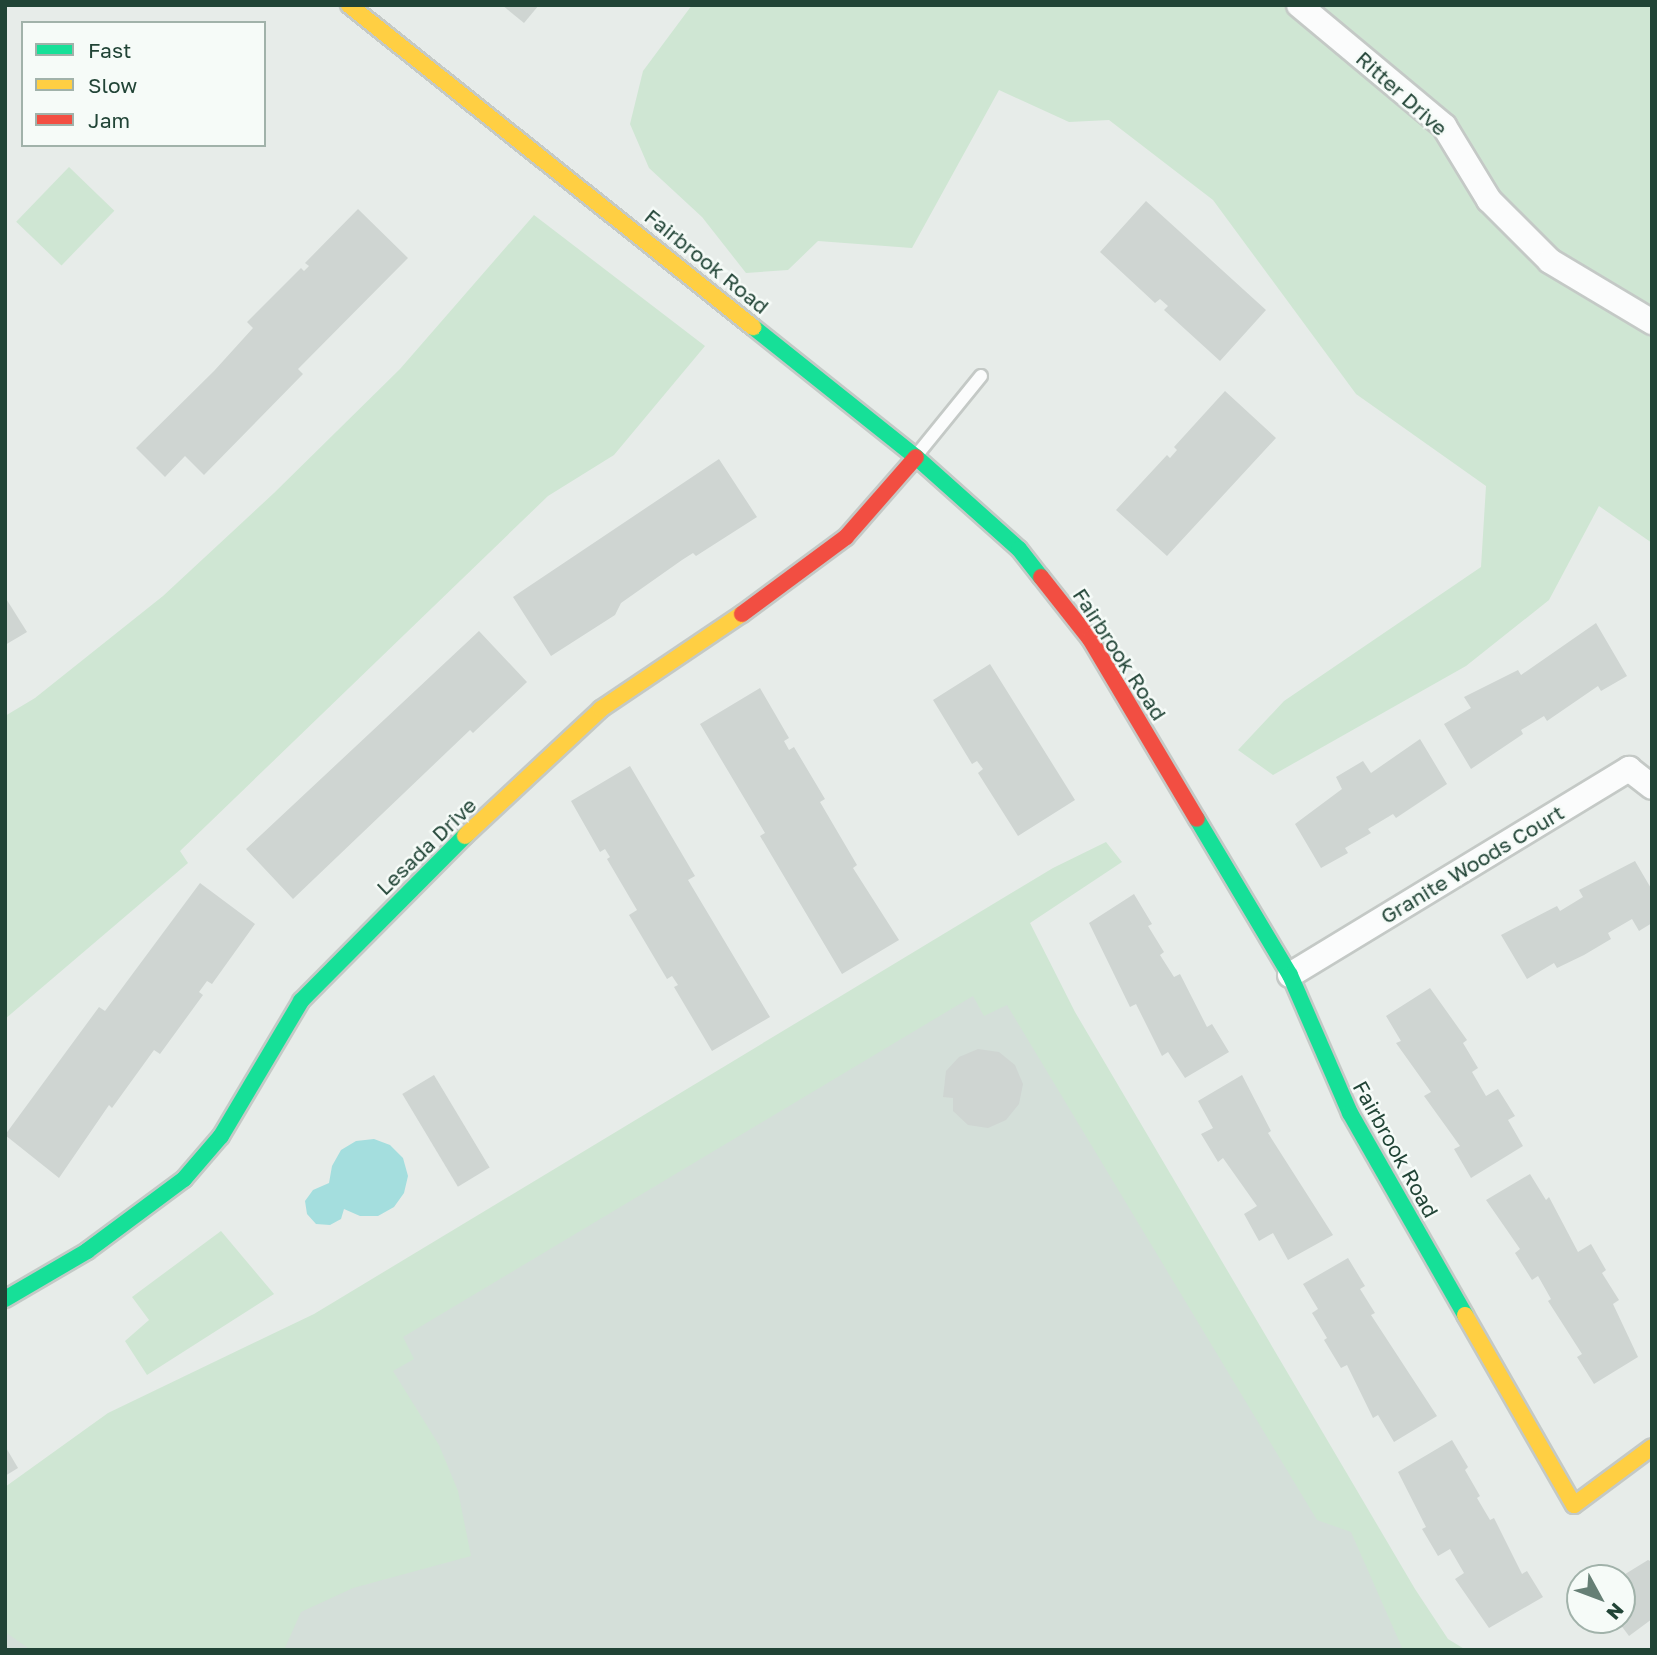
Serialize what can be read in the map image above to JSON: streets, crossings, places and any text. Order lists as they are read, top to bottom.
{
  "streets": {
    "street": [
      "Ritter Drive",
      "Fairbrook Road",
      "Lesada Drive",
      "Granite Woods Court"
    ]
  },
  "crossings": [
    ["Fairbrook Road", "Lesada Drive"],
    ["Fairbrook Road", "Granite Woods Court"]
  ],
  "legend": ["Fast", "Slow", "Jam"],
  "north": "bottom right"
}
